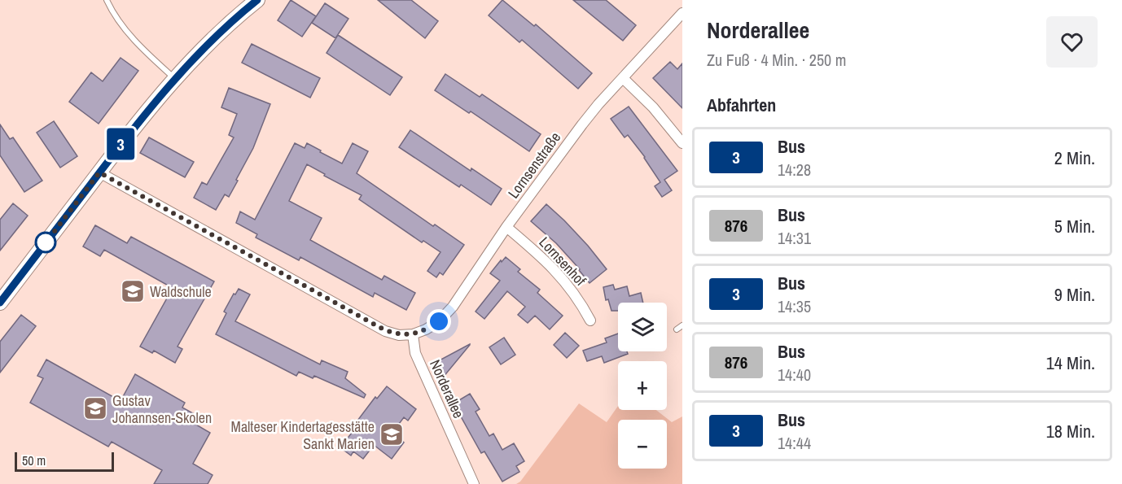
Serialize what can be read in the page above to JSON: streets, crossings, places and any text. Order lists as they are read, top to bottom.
{
  "streets": {
    "street": ["Lornsenstraße", "Lornsenhof", "Norderallee"]
  },
  "crossings": [
    ["Lornsenstraße", "Lornsenhof"],
    ["Lornsenstraße", "Norderallee"]
  ],
  "places": {
    "school or university": ["Waldschule", "Gustav Johannsen-Skolen", "Malteser Kindertagesstätte Sankt Marien"]
  },
  "lines": ["bus line 3"],
  "scale_bar": "50 m",
  "page": {
    "on_map": "3",
    "heading": [
      ["Norderallee", "Zu Fuß · 4 Min. · 250 m"],
      "Abfahrten"
    ],
    "list": [
      {
        "mark": "3",
        "name": "Bus",
        "note": "14:28",
        "value": "2 Min."
      },
      {
        "mark": "876",
        "name": "Bus",
        "note": "14:31",
        "value": "5 Min."
      },
      {
        "mark": "3",
        "name": "Bus",
        "note": "14:35",
        "value": "9 Min."
      },
      {
        "mark": "876",
        "name": "Bus",
        "note": "14:40",
        "value": "14 Min."
      },
      {
        "mark": "3",
        "name": "Bus",
        "note": "14:44",
        "value": "18 Min."
      }
    ],
    "map_buttons": ["+", "−"],
    "scale": "50 m"
  }
}
